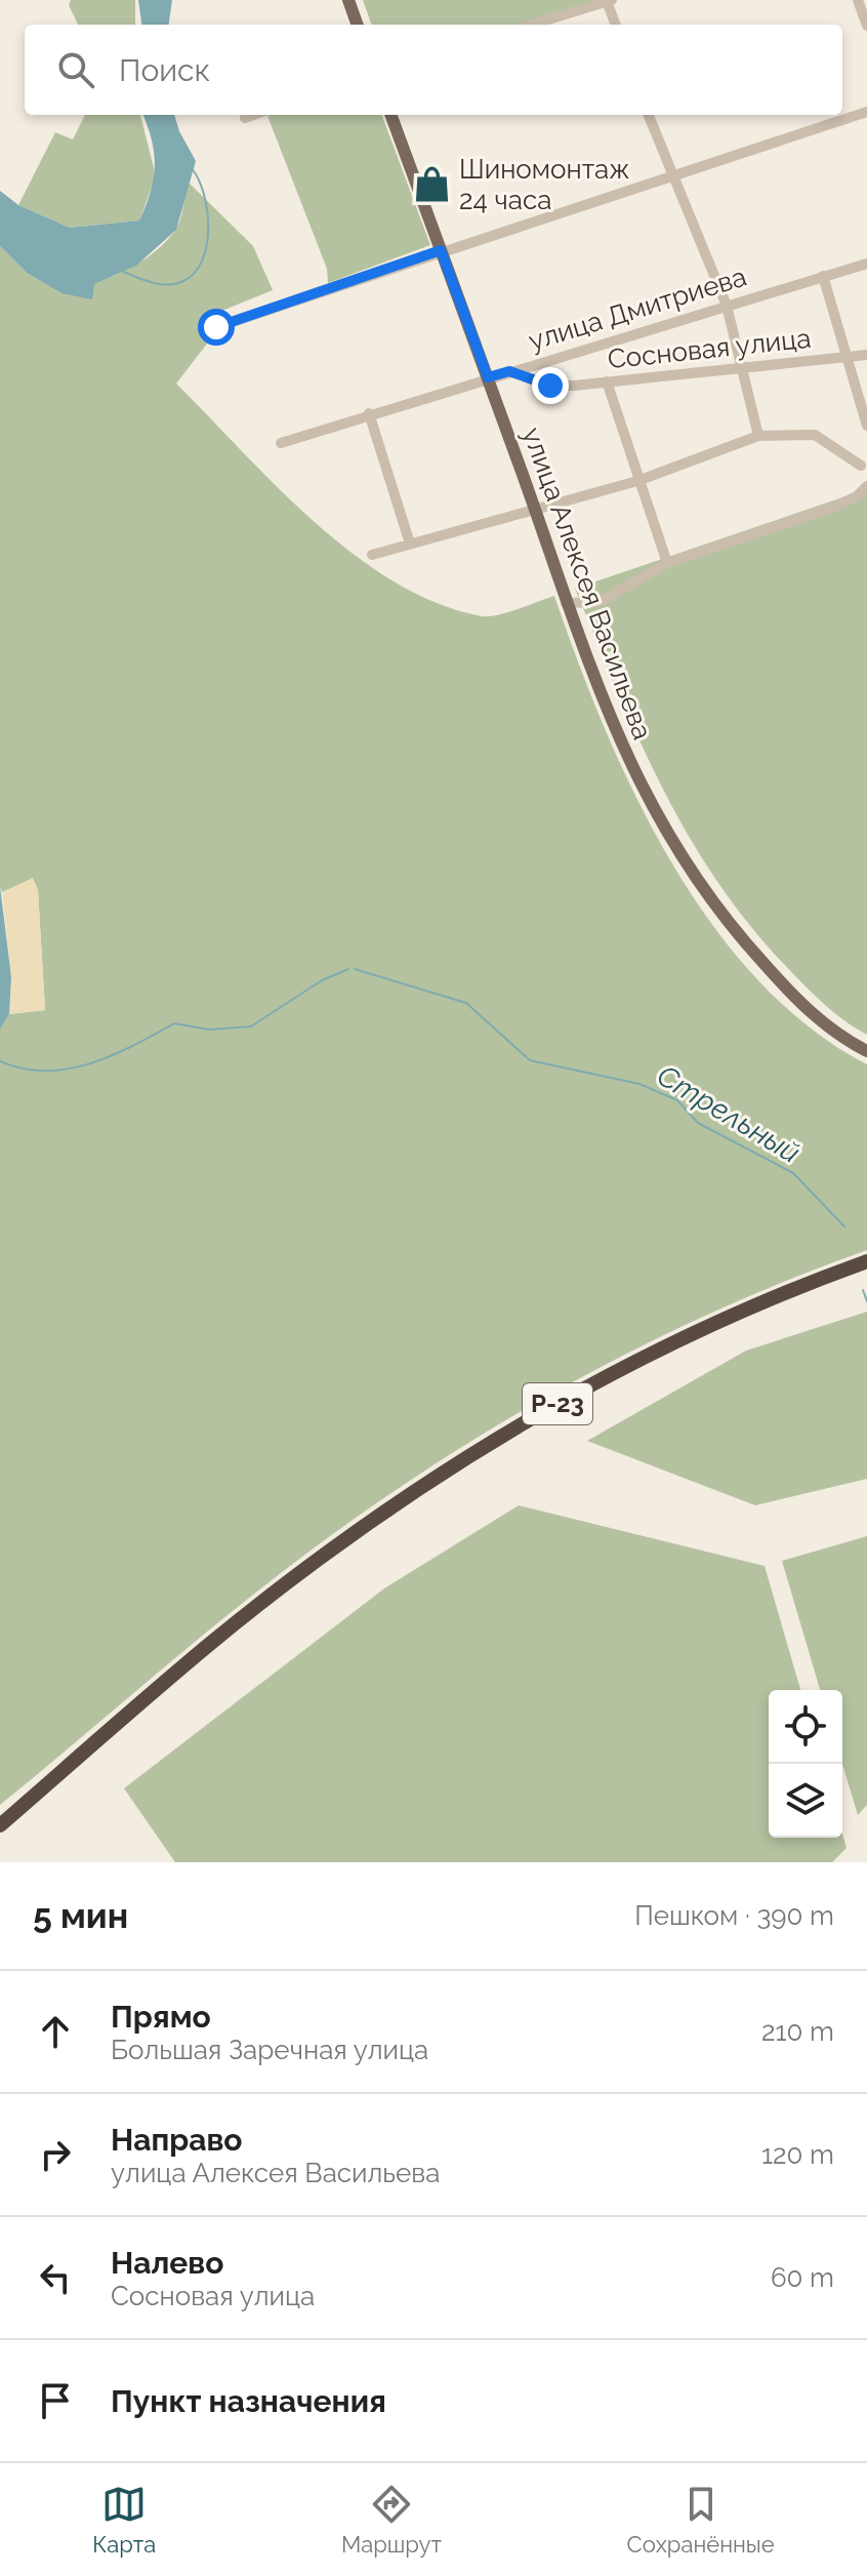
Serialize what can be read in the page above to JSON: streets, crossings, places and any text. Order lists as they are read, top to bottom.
{
  "streets": {
    "highway": ["Р-23"],
    "main road": ["улица Алексея Васильева"],
    "street": ["улица Дмитриева", "Сосновая улица"]
  },
  "crossings": [
    ["улица Дмитриева", "Сосновая улица"],
    ["улица Дмитриева", "улица Алексея Васильева"]
  ],
  "water": ["Стрельный"],
  "places": {
    "shop": ["Шиномонтаж 24 часа"]
  },
  "page": {
    "search": "Поиск",
    "heading": ["5 мин", "Пешком · 390 m"],
    "list": [
      ["Прямо", "Большая Заречная улица", "210 m"],
      ["Направо", "улица Алексея Васильева", "120 m"],
      ["Налево", "Сосновая улица", "60 m"],
      "Пункт назначения"
    ],
    "nav": ["Карта", "Маршрут", "Сохранённые"]
  }
}
